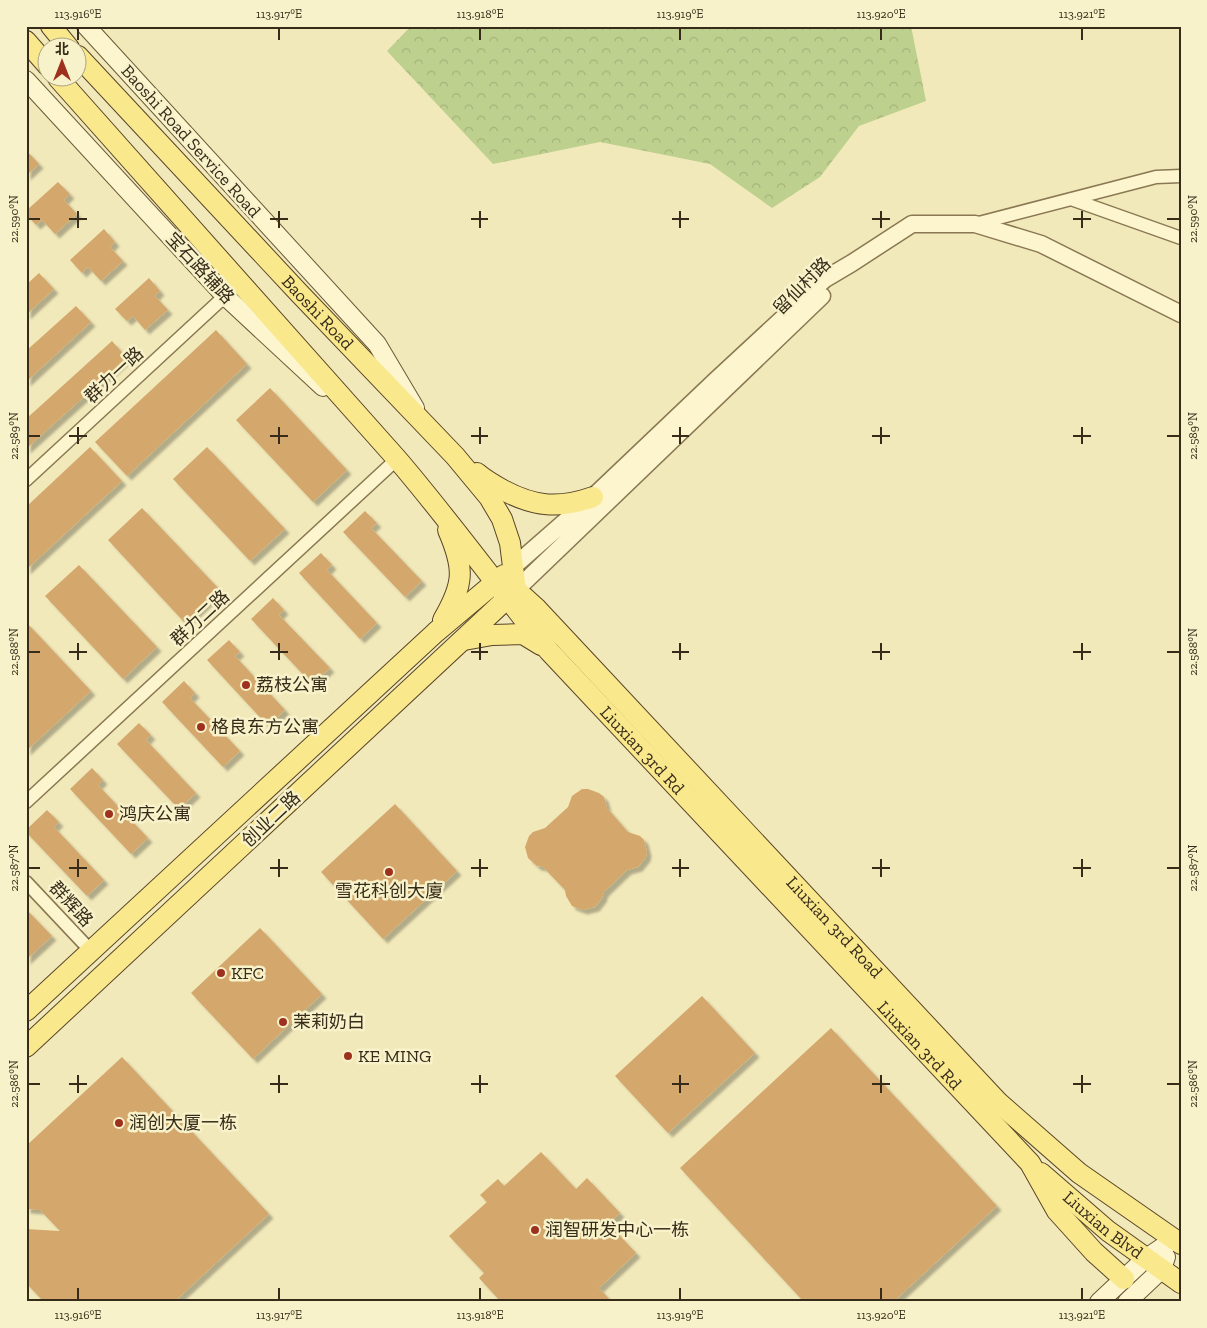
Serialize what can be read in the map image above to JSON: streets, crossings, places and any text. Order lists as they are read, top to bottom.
{
  "streets": {
    "main road": [
      "Baoshi Road Service Road",
      "宝石路辅路",
      "Baoshi Road",
      "Liuxian 3rd Rd",
      "创业二路",
      "Liuxian 3rd Road",
      "Liuxian Blvd"
    ],
    "street": [
      "留仙村路",
      "群力一路",
      "群力二路",
      "群辉路"
    ]
  },
  "crossings": [
    ["Baoshi Road Service Road", "Baoshi Road"],
    ["宝石路辅路", "Baoshi Road"],
    ["宝石路辅路", "群力一路"],
    ["留仙村路", "Baoshi Road"],
    ["留仙村路", "创业二路"],
    ["留仙村路", "Liuxian 3rd Road"],
    ["Baoshi Road", "群力二路"],
    ["Baoshi Road", "创业二路"],
    ["Baoshi Road", "Liuxian 3rd Road"],
    ["Liuxian 3rd Rd", "Liuxian Blvd"],
    ["创业二路", "群辉路"],
    ["创业二路", "Liuxian 3rd Road"]
  ],
  "places": [
    "荔枝公寓",
    "格良东方公寓",
    "鸿庆公寓",
    "雪花科创大廈",
    "KFC",
    "茉莉奶白",
    "KE MING",
    "润创大厦一栋",
    "润智研发中心一栋"
  ],
  "north": "top",
  "coordinates": [
    "113.916°E",
    "113.917°E",
    "113.918°E",
    "113.919°E",
    "113.920°E",
    "113.921°E",
    "22.590°N",
    "22.589°N",
    "22.588°N",
    "22.587°N",
    "22.586°N"
  ]
}
